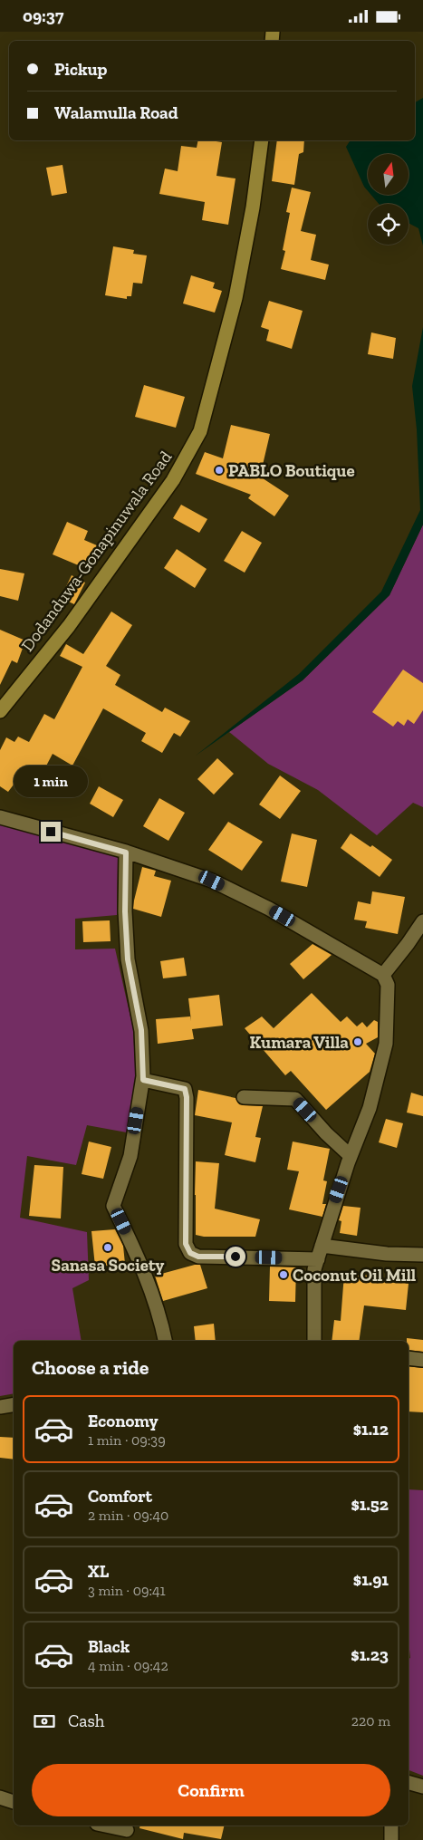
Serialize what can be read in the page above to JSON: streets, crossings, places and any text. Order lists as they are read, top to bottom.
{
  "streets": {
    "main road": ["Dodanduwa-Gonapinuwala Road"]
  },
  "places": [
    "PABLO Boutique",
    "Kumara Villa",
    "Sanasa Society",
    "Coconut Oil Mill"
  ],
  "north": "top",
  "page": {
    "status": "09:37",
    "banner": ["Pickup", "Walamulla Road"],
    "bubble": "1 min",
    "heading": "Choose a ride",
    "list": [
      {
        "name": "Economy",
        "note": "1 min · 09:39",
        "value": "$1.12"
      },
      {
        "name": "Comfort",
        "note": "2 min · 09:40",
        "value": "$1.52"
      },
      {
        "name": "XL",
        "note": "3 min · 09:41",
        "value": "$1.91"
      },
      {
        "name": "Black",
        "note": "4 min · 09:42",
        "value": "$1.23"
      }
    ],
    "pay": ["Cash", "220 m"],
    "buttons": "Confirm"
  }
}
